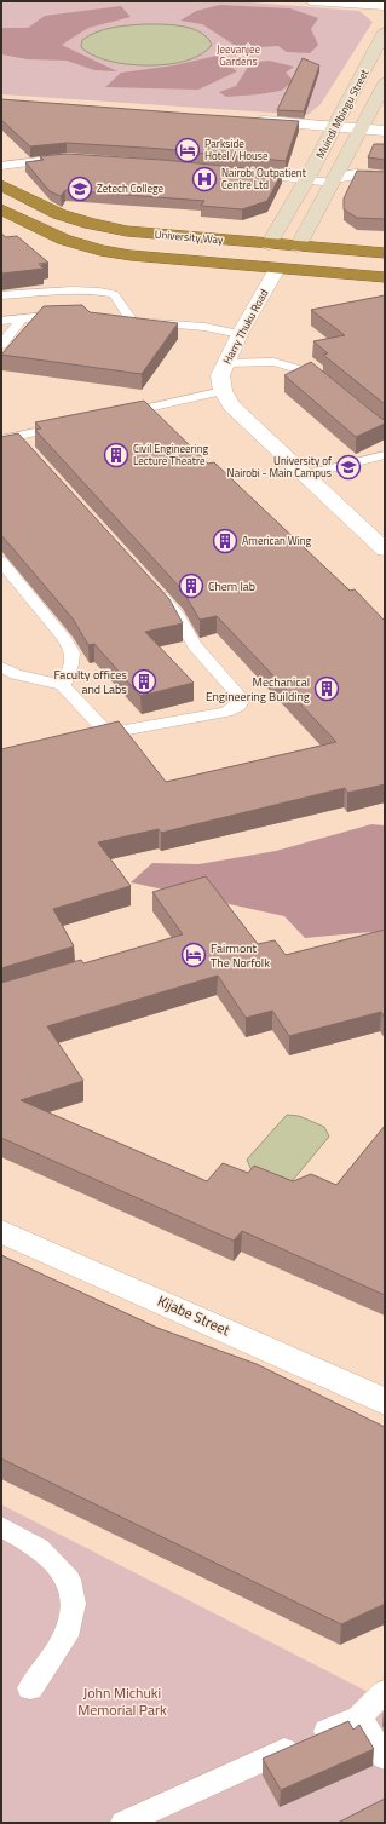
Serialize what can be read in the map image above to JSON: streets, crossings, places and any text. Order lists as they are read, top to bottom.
{
  "streets": {
    "highway": ["University Way"],
    "street": ["Muindi Mbingu Street", "Harry Thuku Road", "Kijabe Street"]
  },
  "crossings": [
    ["Muindi Mbingu Street", "University Way"],
    ["University Way", "Harry Thuku Road"]
  ],
  "parks": ["Jeevanjee Gardens", "John Michuki Memorial Park"],
  "places": {
    "hotel": ["Parkside Hotel / House", "Fairmont The Norfolk"],
    "hospital": ["Nairobi Outpatient Centre Ltd"],
    "school or university": ["Zetech College", "University of Nairobi - Main Campus"],
    "building": [
      "Civil Engineering Lecture Theatre",
      "American Wing",
      "Chem lab",
      "Faculty offices and Labs",
      "Mechanical Engineering Building"
    ]
  }
}
